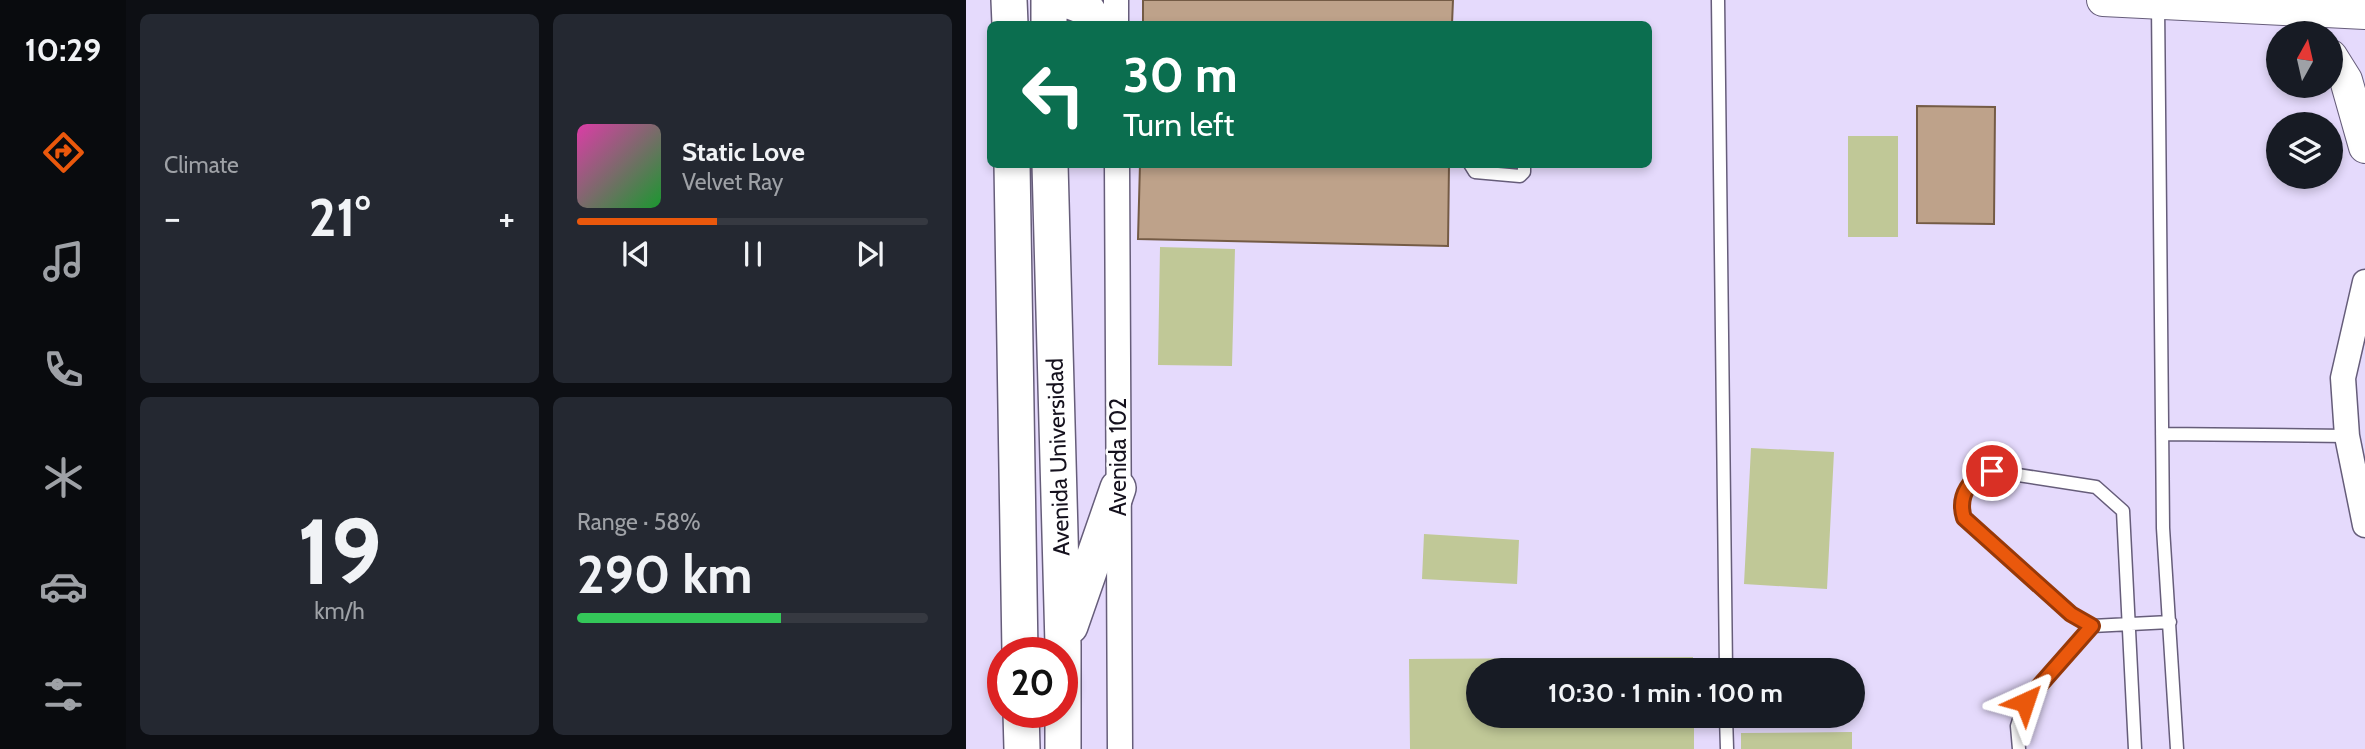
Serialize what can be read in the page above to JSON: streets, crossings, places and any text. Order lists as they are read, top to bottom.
{
  "streets": {
    "main road": ["Avenida Universidad"],
    "street": ["Avenida 102"]
  },
  "north": "top",
  "page": {
    "tabs": "10:29",
    "tile": [
      "Climate",
      ["19", "km/h"],
      ["Range · 58%", "290 km"]
    ],
    "turn": ["30 m", "Turn left"],
    "song": ["Static Love", "Velvet Ray"],
    "heat": ["−", "21°", "+"],
    "limit": "20",
    "trip": "10:30 · 1 min · 100 m"
  }
}
